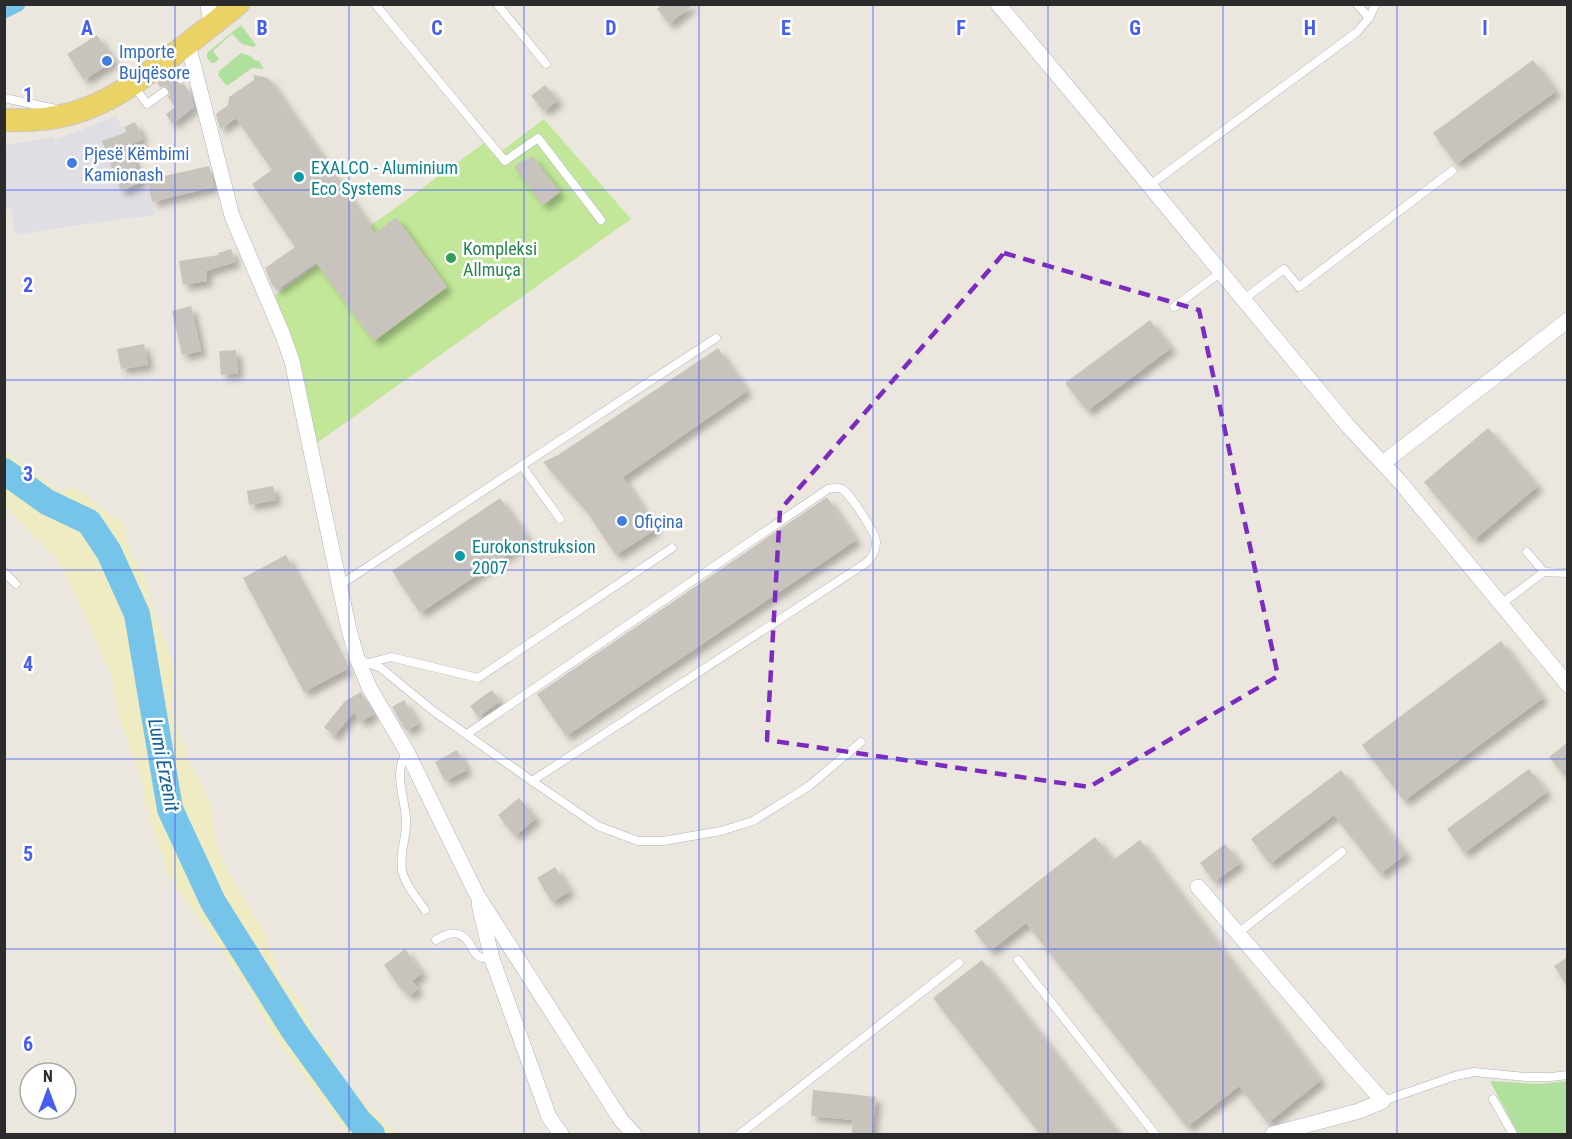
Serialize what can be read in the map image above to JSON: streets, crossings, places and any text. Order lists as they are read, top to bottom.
{
  "water": ["Lumi Erzenit"],
  "places": [
    "Importe Bujqësore",
    "Pjesë Këmbimi Kamionash",
    "EXALCO - Aluminium Eco Systems",
    "Kompleksi Allmuça",
    "Ofiçina",
    "Eurokonstruksion 2007"
  ],
  "north": "top",
  "grid": {
    "columns": [
      "A",
      "B",
      "C",
      "D",
      "E",
      "F",
      "G",
      "H",
      "I"
    ],
    "rows": [
      "1",
      "2",
      "3",
      "4",
      "5",
      "6"
    ]
  }
}
